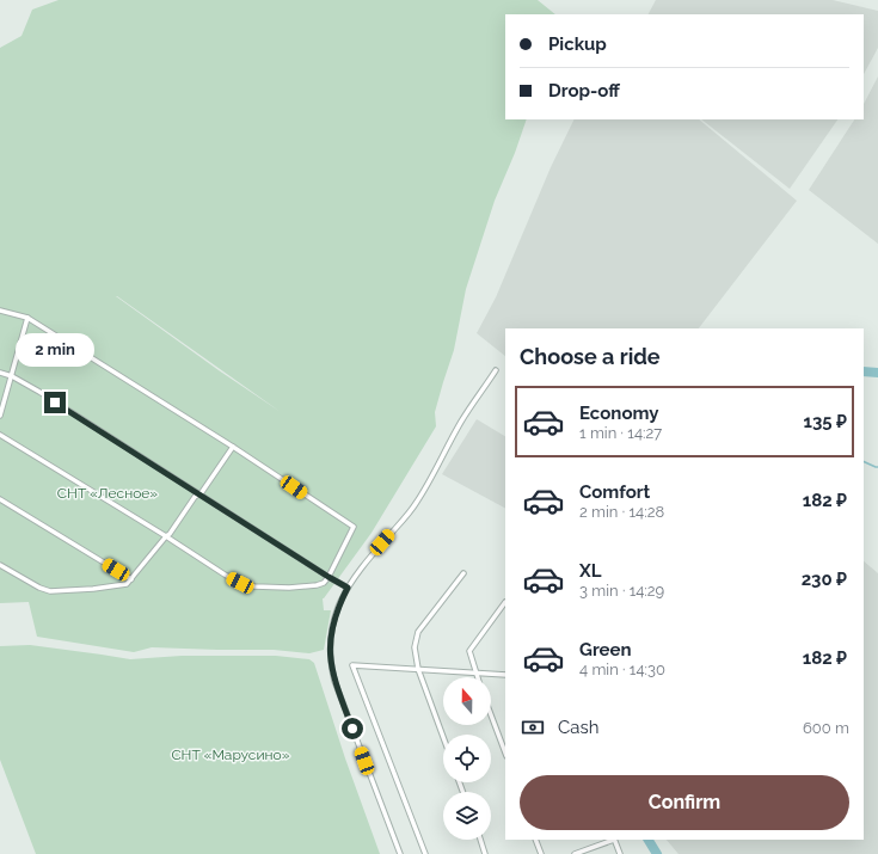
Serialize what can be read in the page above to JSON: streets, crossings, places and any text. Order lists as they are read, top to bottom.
{
  "parks": ["СНТ «Лесное»", "СНТ «Марусино»"],
  "north": "top",
  "page": {
    "banner": ["Pickup", "Drop-off"],
    "heading": "Choose a ride",
    "bubble": "2 min",
    "list": [
      {
        "name": "Economy",
        "note": "1 min · 14:27",
        "value": "135 ₽"
      },
      {
        "name": "Comfort",
        "note": "2 min · 14:28",
        "value": "182 ₽"
      },
      {
        "name": "XL",
        "note": "3 min · 14:29",
        "value": "230 ₽"
      },
      {
        "name": "Green",
        "note": "4 min · 14:30",
        "value": "182 ₽"
      }
    ],
    "pay": ["Cash", "600 m"],
    "buttons": "Confirm"
  }
}
